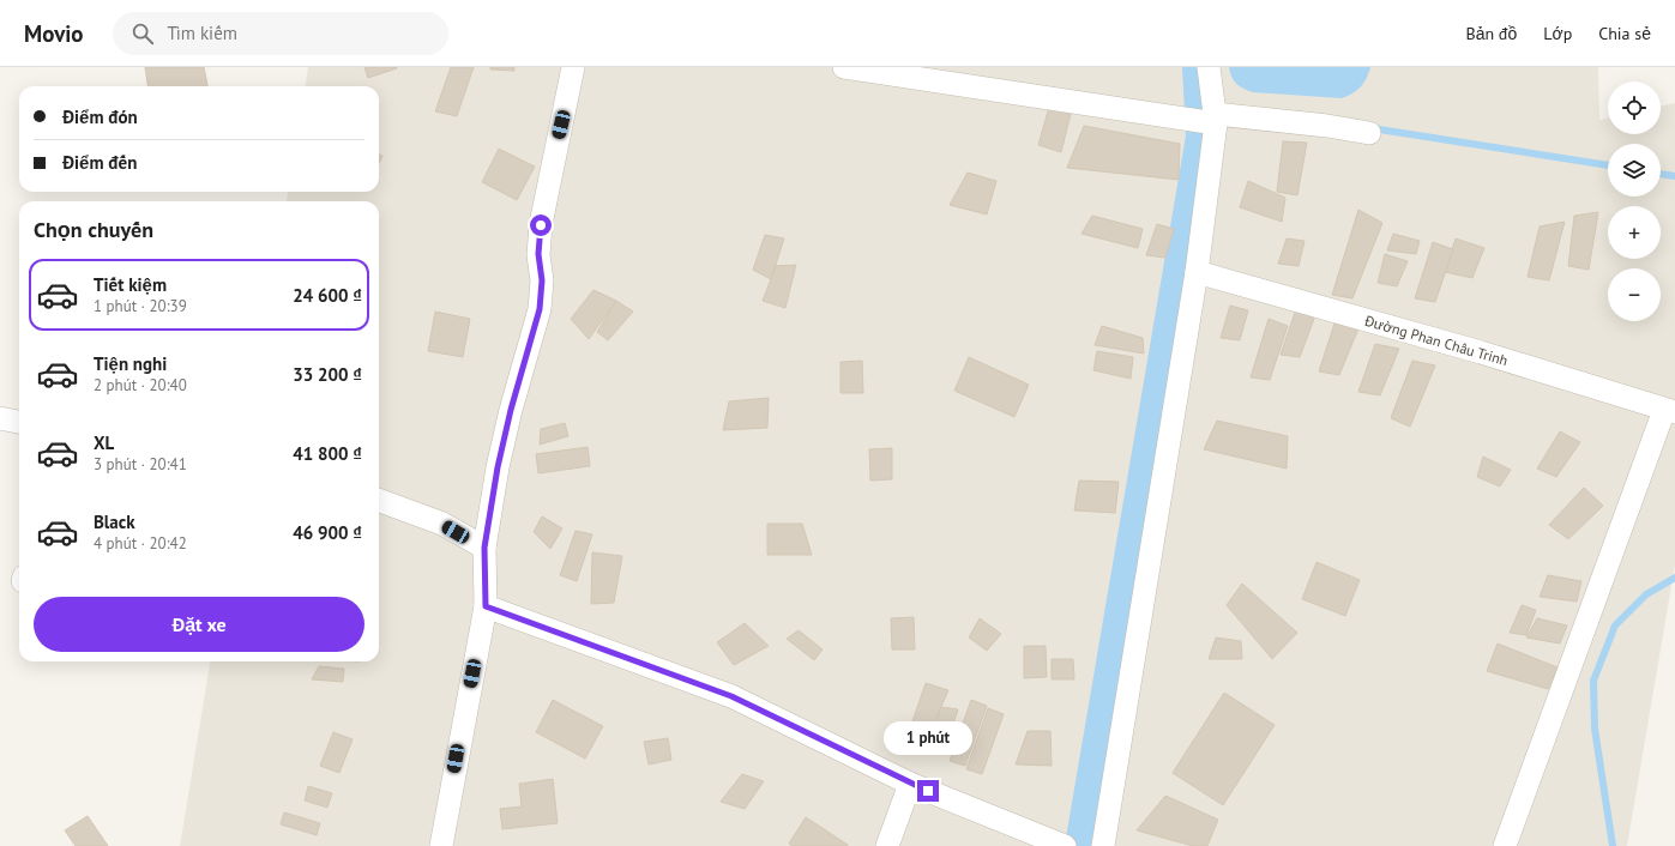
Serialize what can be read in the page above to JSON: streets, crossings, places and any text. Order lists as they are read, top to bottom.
{
  "streets": {
    "street": ["Đường Phan Châu Trinh"]
  },
  "page": {
    "header": "Movio",
    "search": "Tìm kiếm",
    "nav": ["Bản đồ", "Lớp", "Chia sẻ"],
    "map_buttons": ["+", "−"],
    "banner": ["Điểm đón", "Điểm đến"],
    "heading": "Chọn chuyến",
    "list": [
      {
        "name": "Tiết kiệm",
        "note": "1 phút · 20:39",
        "value": "24 600 ₫"
      },
      {
        "name": "Tiện nghi",
        "note": "2 phút · 20:40",
        "value": "33 200 ₫"
      },
      {
        "name": "XL",
        "note": "3 phút · 20:41",
        "value": "41 800 ₫"
      },
      {
        "name": "Black",
        "note": "4 phút · 20:42",
        "value": "46 900 ₫"
      }
    ],
    "buttons": "Đặt xe",
    "bubble": "1 phút"
  }
}
